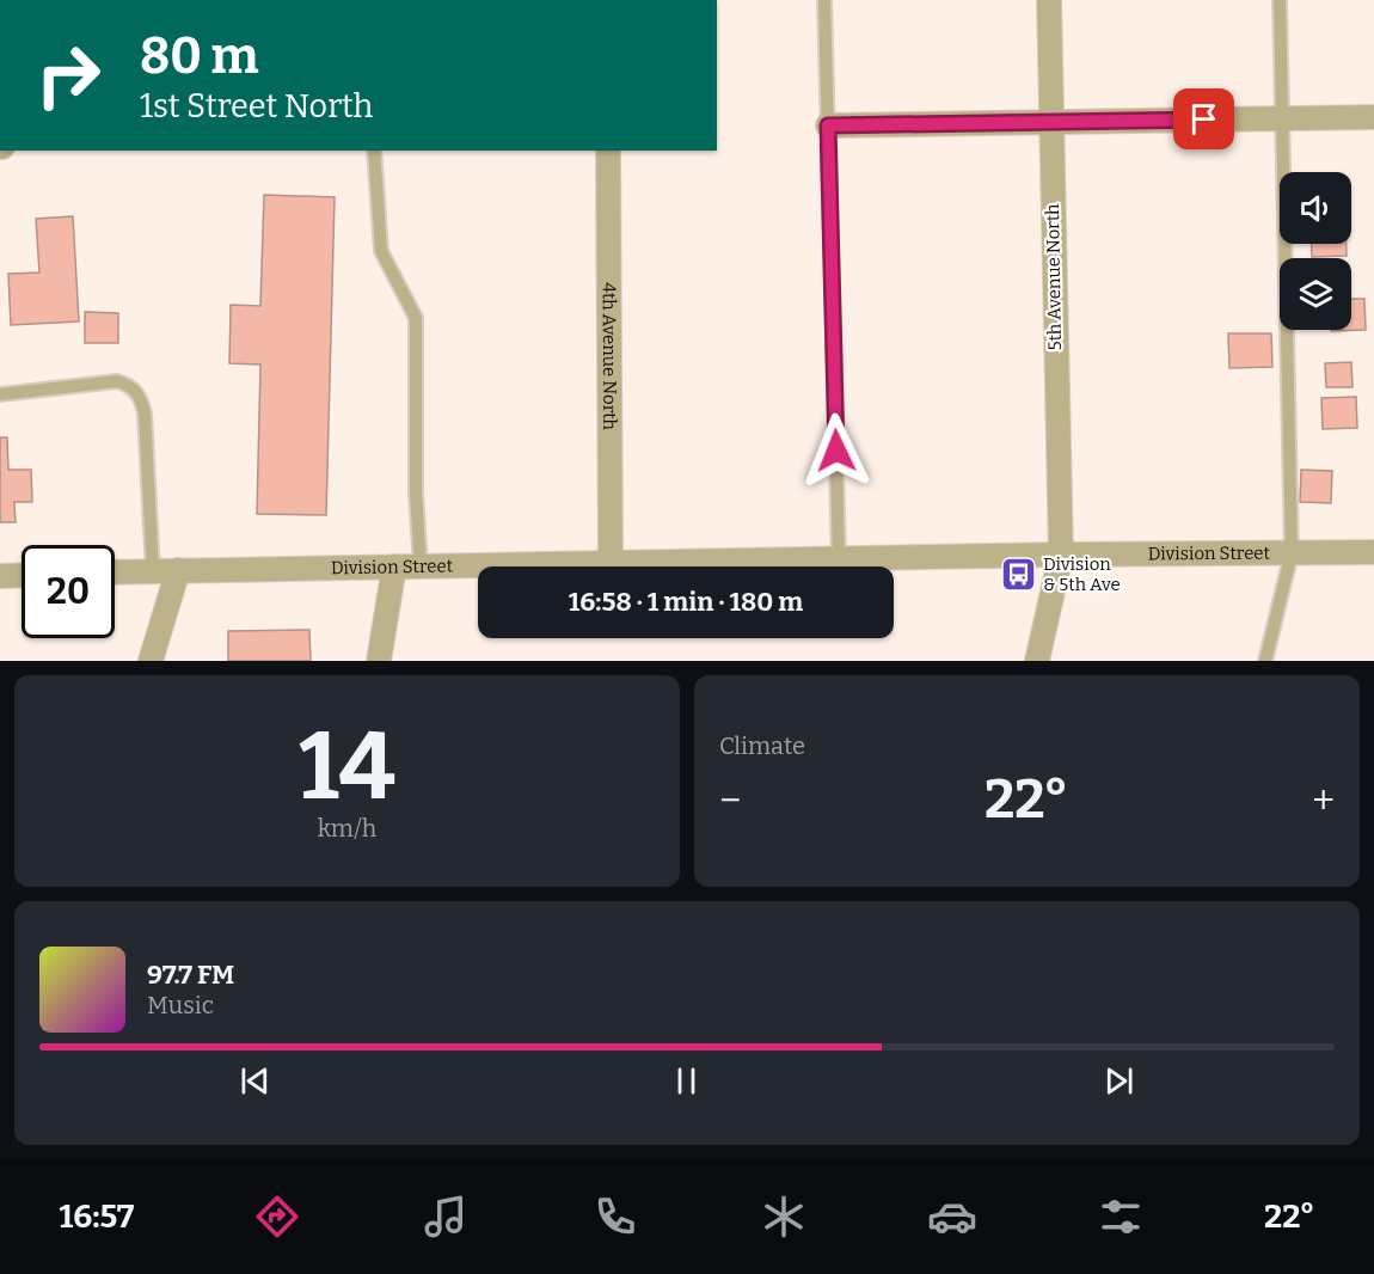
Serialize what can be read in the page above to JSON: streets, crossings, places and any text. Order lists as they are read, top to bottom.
{
  "streets": {
    "street": ["5th Avenue North", "4th Avenue North", "Division Street"]
  },
  "crossings": [
    ["5th Avenue North", "Division Street"],
    ["4th Avenue North", "Division Street"]
  ],
  "places": {
    "bus stop": ["Division & 5th Ave"]
  },
  "page": {
    "turn": ["80 m", "1st Street North"],
    "limit": "20",
    "trip": "16:58 · 1 min · 180 m",
    "tile": [
      ["14", "km/h"],
      "Climate"
    ],
    "heat": ["−", "22°", "+"],
    "song": ["97.7 FM", "Music"],
    "tabs": ["16:57", "22°"]
  }
}
